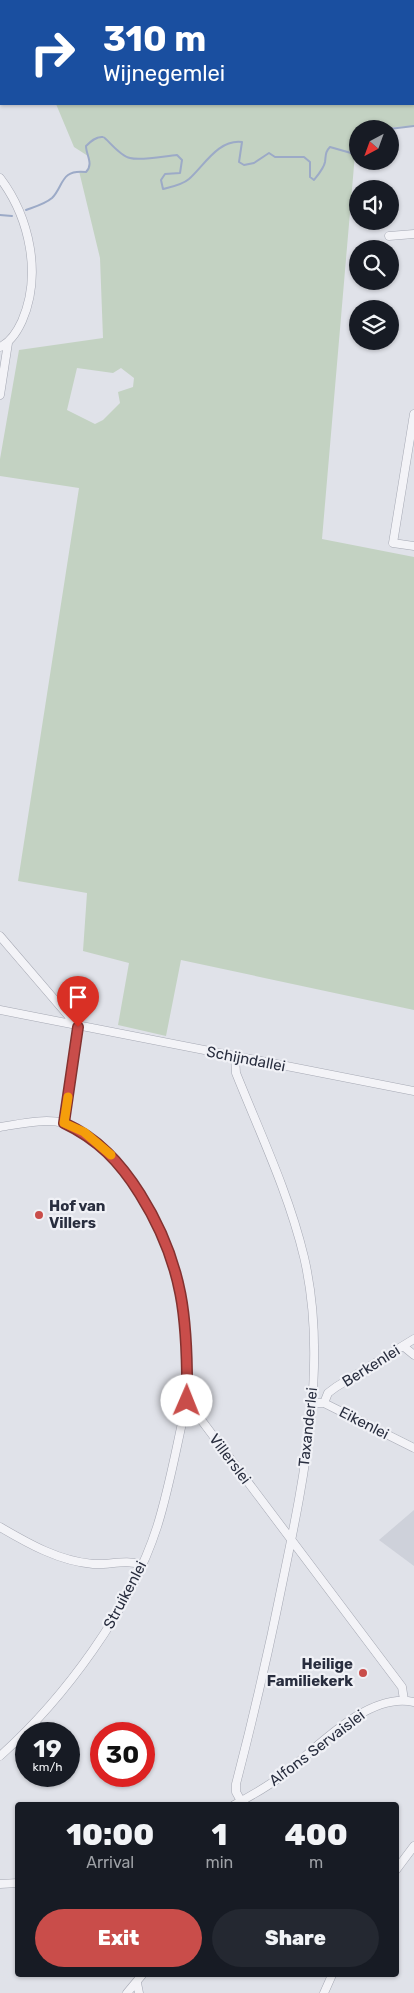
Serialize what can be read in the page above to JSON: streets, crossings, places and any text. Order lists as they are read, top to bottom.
{
  "streets": {
    "street": [
      "Schijndallei",
      "Berkenlei",
      "Eikenlei",
      "Taxanderlei",
      "Villerslei",
      "Struikenlei",
      "Alfons Servaislei"
    ]
  },
  "crossings": [
    ["Schijndallei", "Taxanderlei"],
    ["Berkenlei", "Eikenlei"],
    ["Berkenlei", "Taxanderlei"],
    ["Eikenlei", "Taxanderlei"],
    ["Taxanderlei", "Villerslei"],
    ["Villerslei", "Struikenlei"],
    ["Villerslei", "Alfons Servaislei"]
  ],
  "places": ["Hof van Villers", "Heilige Familiekerk"],
  "north": "bottom left",
  "page": {
    "turn": ["310 m", "Wijnegemlei"],
    "speed": "19 km/h",
    "limit": "30",
    "eta": [
      "10:00",
      "Arrival",
      "1",
      "min",
      "400",
      "m"
    ],
    "buttons": ["Exit", "Share"]
  }
}
